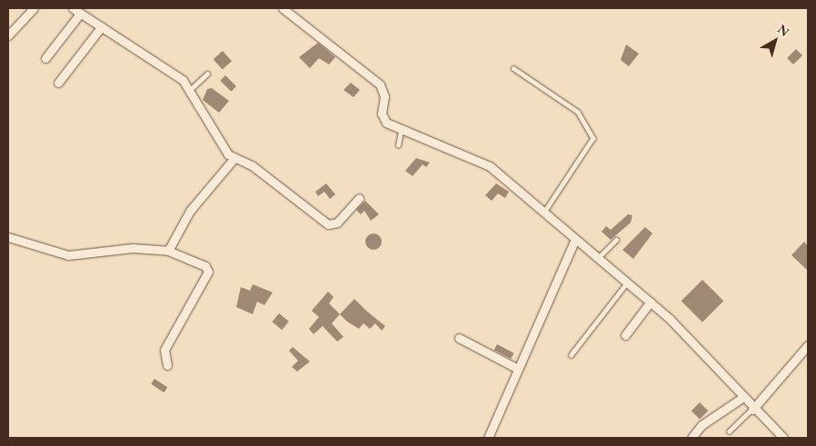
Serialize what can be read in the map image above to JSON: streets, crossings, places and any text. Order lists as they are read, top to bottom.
{
  "north": "top right"
}
